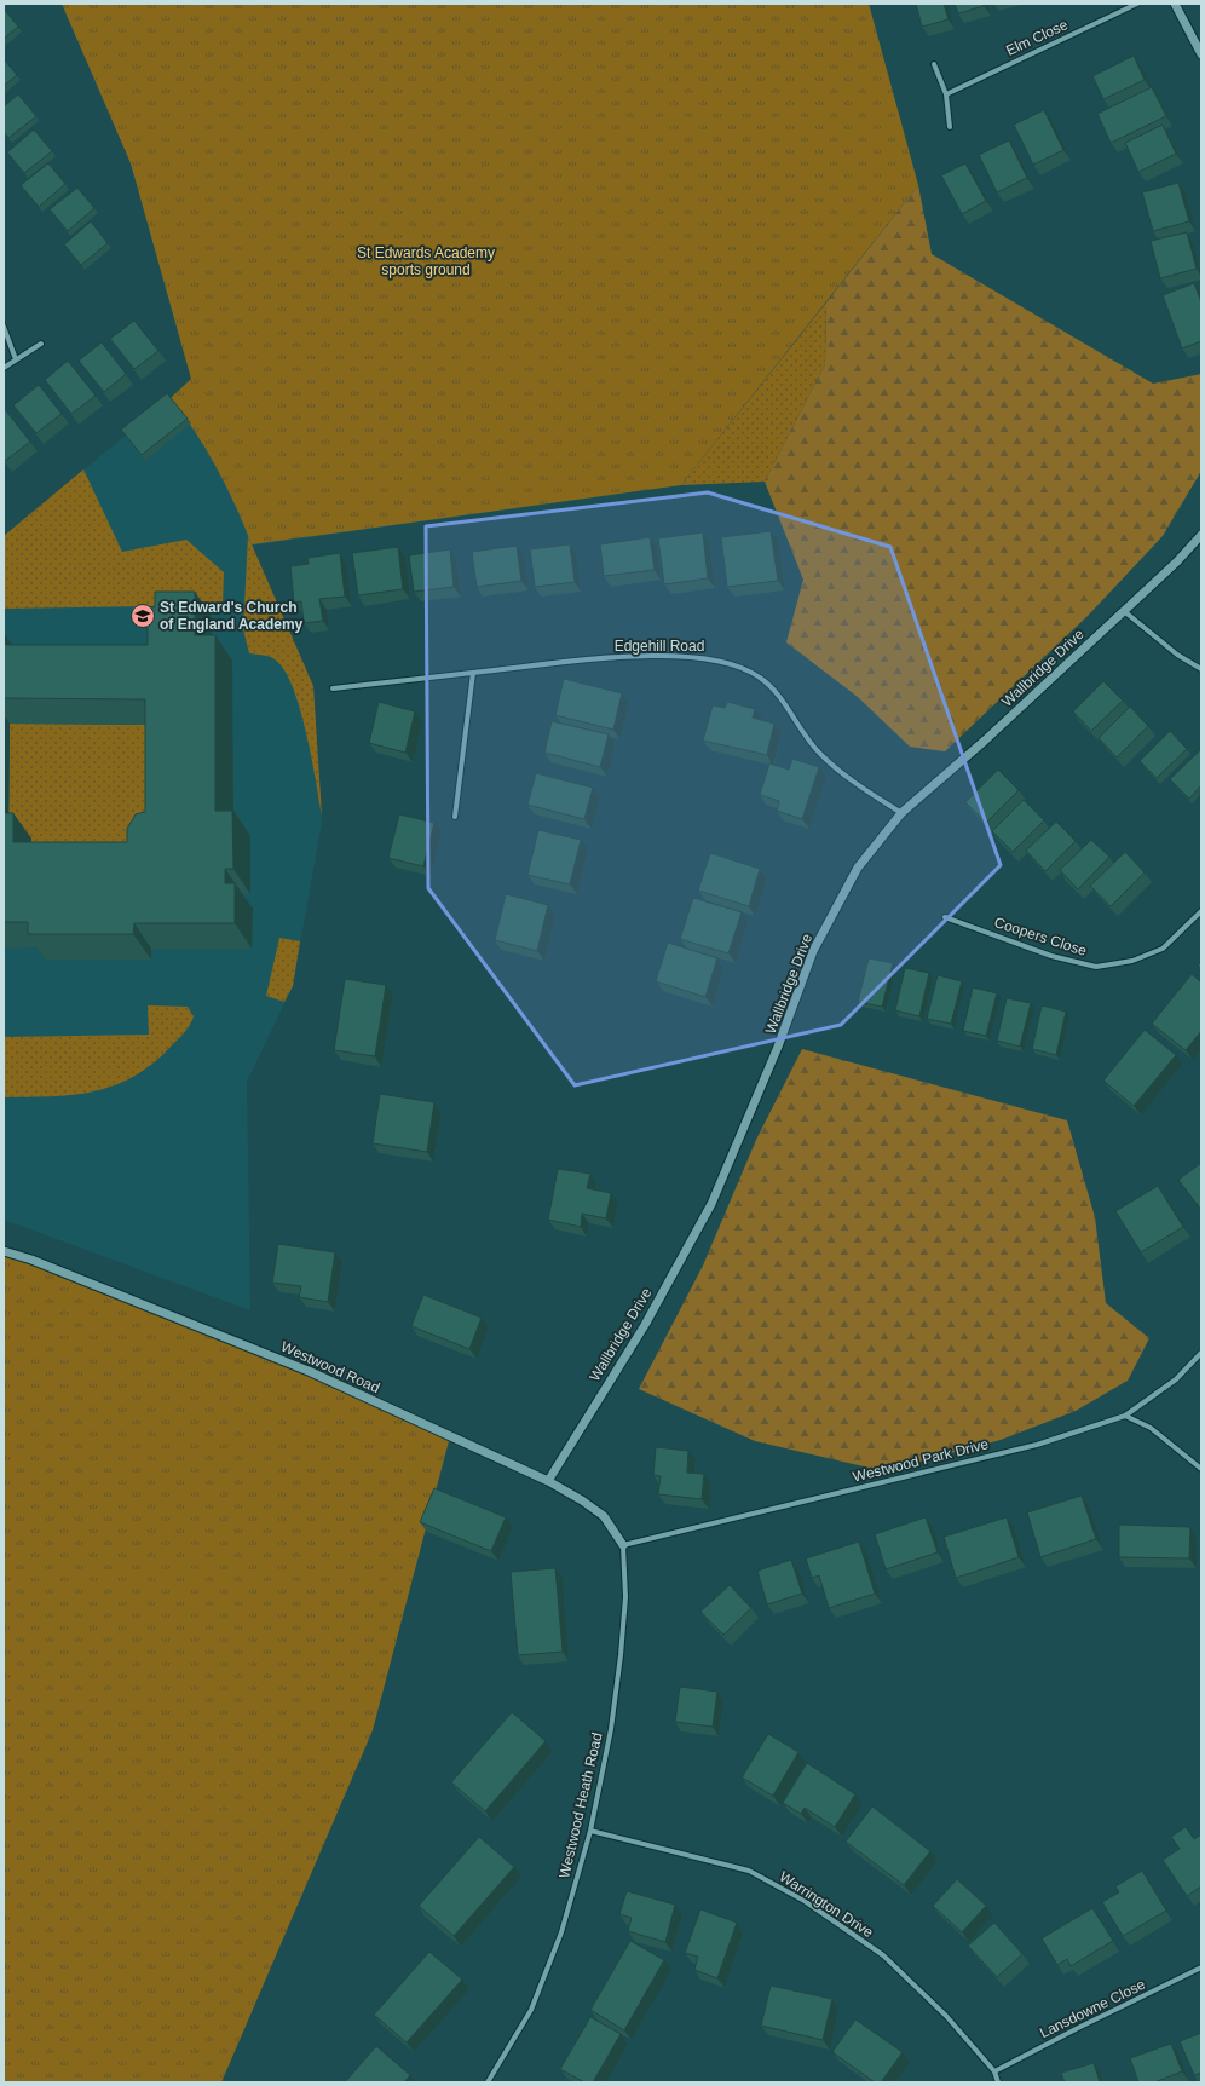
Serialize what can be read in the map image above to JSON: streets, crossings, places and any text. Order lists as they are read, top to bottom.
{
  "streets": {
    "street": [
      "Elm Close",
      "Edgehill Road",
      "Wallbridge Drive",
      "Coopers Close",
      "Westwood Road",
      "Westwood Park Drive",
      "Westwood Heath Road",
      "Warrington Drive",
      "Lansdowne Close"
    ]
  },
  "crossings": [
    ["Edgehill Road", "Wallbridge Drive"],
    ["Wallbridge Drive", "Westwood Road"],
    ["Westwood Road", "Westwood Park Drive"],
    ["Westwood Road", "Westwood Heath Road"],
    ["Westwood Park Drive", "Westwood Heath Road"],
    ["Westwood Heath Road", "Warrington Drive"],
    ["Warrington Drive", "Lansdowne Close"]
  ],
  "parks": ["St Edwards Academy sports ground"],
  "places": {
    "school or university": ["St Edward's Church of England Academy"]
  }
}
